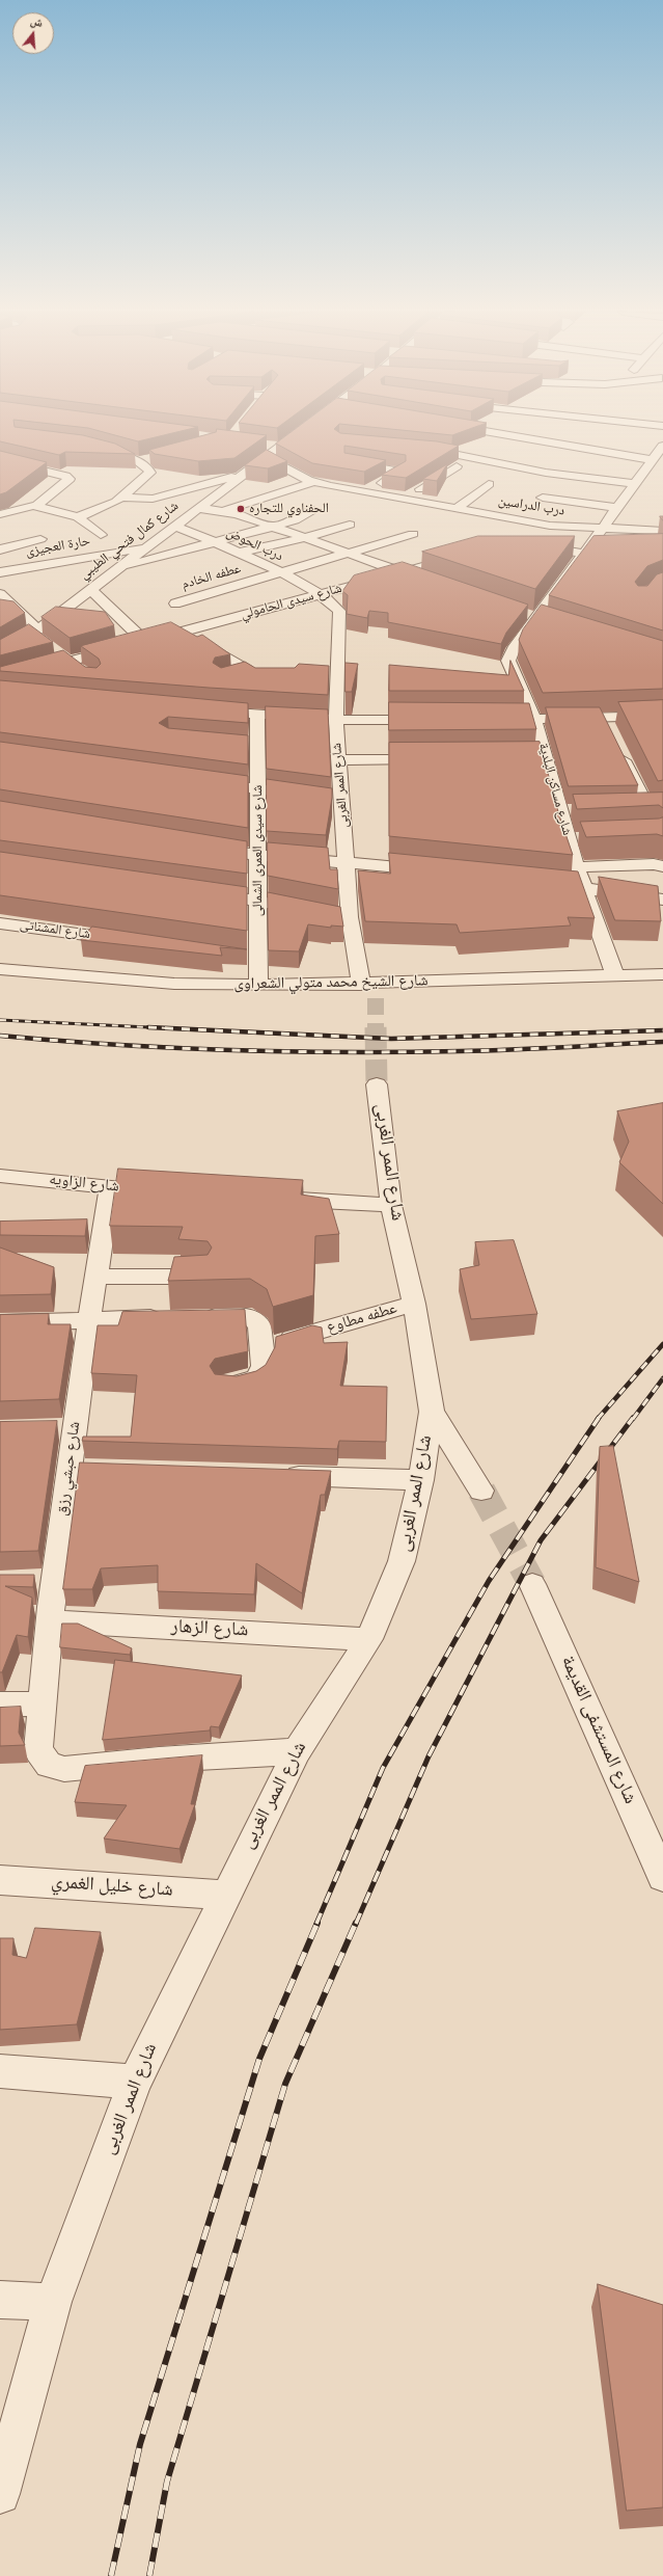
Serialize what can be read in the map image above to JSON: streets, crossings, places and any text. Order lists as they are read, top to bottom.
{
  "streets": {
    "street": [
      "درب الدراسين",
      "شارع كمال فتحي الطيبي",
      "درب الحوض",
      "حارة العجيزى",
      "عطفه الخادم",
      "شارع سيدى الحامولي",
      "شارع الممر الغربى",
      "شارع مساكن البلدية",
      "شارع سيدى العمرى الشمالى",
      "شارع المشناتى",
      "شارع الشيخ محمد متولي الشعراوى",
      "شارع الزاويه",
      "عطفه مطاوع",
      "شارع حبشي رزق",
      "شارع الزهار",
      "شارع المستشفى القديمة",
      "شارع خليل الغمري"
    ]
  },
  "crossings": [
    ["درب الدراسين", "شارع كمال فتحي الطيبي"],
    ["شارع كمال فتحي الطيبي", "درب الحوض"],
    ["شارع كمال فتحي الطيبي", "حارة العجيزى"],
    ["درب الحوض", "عطفه الخادم"],
    ["درب الحوض", "شارع سيدى الحامولي"],
    ["درب الحوض", "شارع الممر الغربى"],
    ["شارع سيدى الحامولي", "شارع الممر الغربى"],
    ["شارع الممر الغربى", "شارع الشيخ محمد متولي الشعراوى"],
    ["شارع الممر الغربى", "عطفه مطاوع"],
    ["شارع الممر الغربى", "شارع حبشي رزق"],
    ["شارع الممر الغربى", "شارع الزهار"],
    ["شارع الممر الغربى", "شارع خليل الغمري"],
    ["شارع مساكن البلدية", "شارع الشيخ محمد متولي الشعراوى"],
    ["شارع سيدى العمرى الشمالى", "شارع الشيخ محمد متولي الشعراوى"],
    ["شارع الزاويه", "شارع حبشي رزق"],
    ["شارع حبشي رزق", "شارع الزهار"]
  ],
  "places": ["الحفناوي للتجاره"],
  "north": "top"
}
